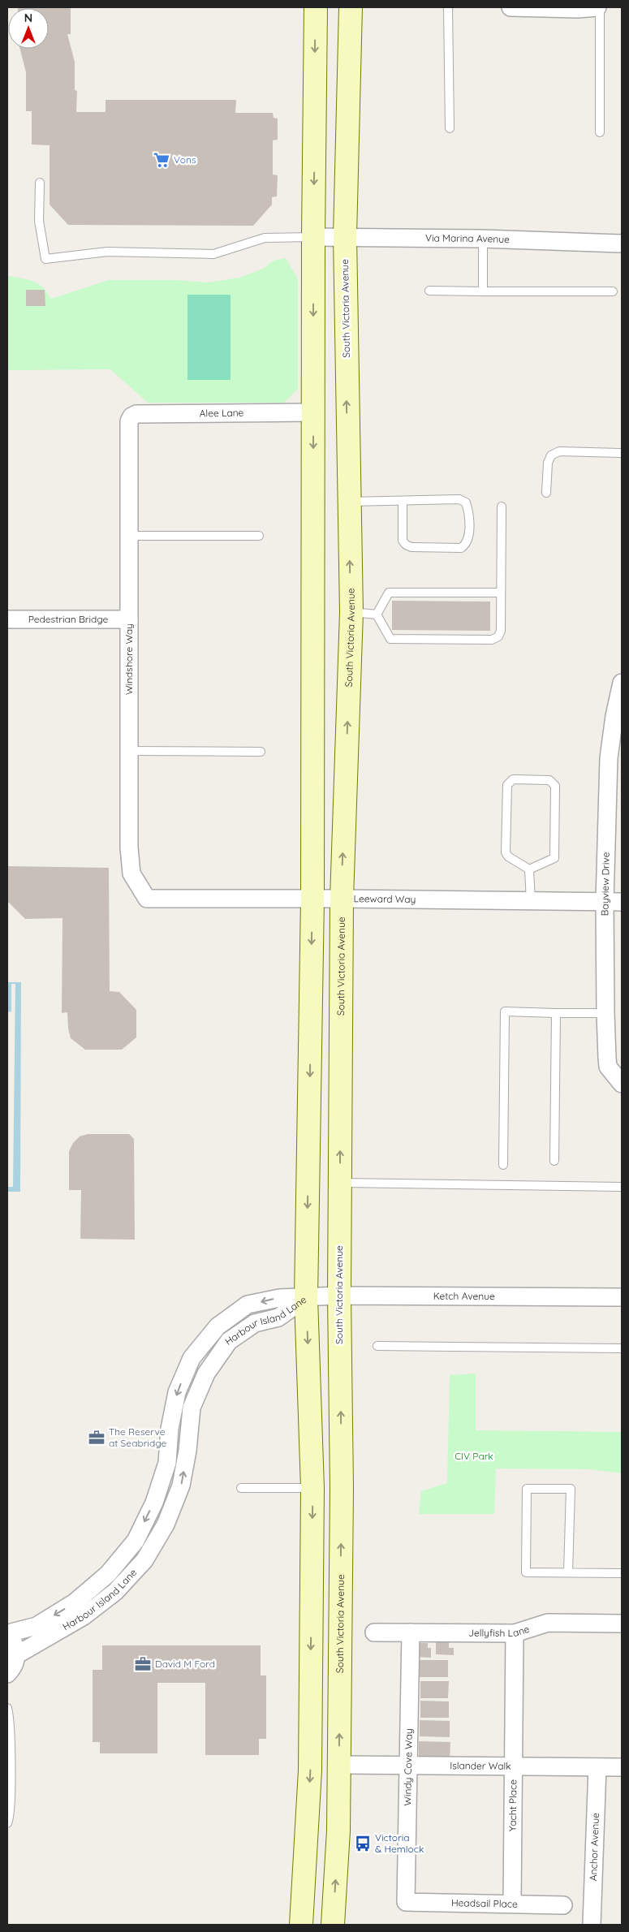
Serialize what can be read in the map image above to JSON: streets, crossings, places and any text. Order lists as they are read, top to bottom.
{
  "streets": {
    "main road": ["South Victoria Avenue"],
    "street": [
      "Via Marina Avenue",
      "Alee Lane",
      "Pedestrian Bridge",
      "Windshore Way",
      "Bayview Drive",
      "Leeward Way",
      "Ketch Avenue",
      "Harbour Island Lane",
      "Jellyfish Lane",
      "Islander Walk",
      "Windy Cove Way",
      "Yacht Place",
      "Anchor Avenue",
      "Headsail Place"
    ]
  },
  "crossings": [
    ["Via Marina Avenue", "South Victoria Avenue"],
    ["South Victoria Avenue", "Leeward Way"],
    ["South Victoria Avenue", "Ketch Avenue"],
    ["South Victoria Avenue", "Islander Walk"],
    ["Alee Lane", "Windshore Way"],
    ["Pedestrian Bridge", "Windshore Way"],
    ["Windshore Way", "Leeward Way"],
    ["Bayview Drive", "Leeward Way"],
    ["Ketch Avenue", "Harbour Island Lane"],
    ["Jellyfish Lane", "Windy Cove Way"],
    ["Jellyfish Lane", "Yacht Place"],
    ["Islander Walk", "Windy Cove Way"],
    ["Islander Walk", "Yacht Place"],
    ["Islander Walk", "Anchor Avenue"],
    ["Windy Cove Way", "Headsail Place"],
    ["Yacht Place", "Headsail Place"]
  ],
  "parks": ["CIV Park"],
  "places": {
    "supermarket": ["Vons"],
    "office": ["The Reserve at Seabridge", "David M Ford"],
    "bus stop": ["Victoria & Hemlock"]
  },
  "north": "top"
}
